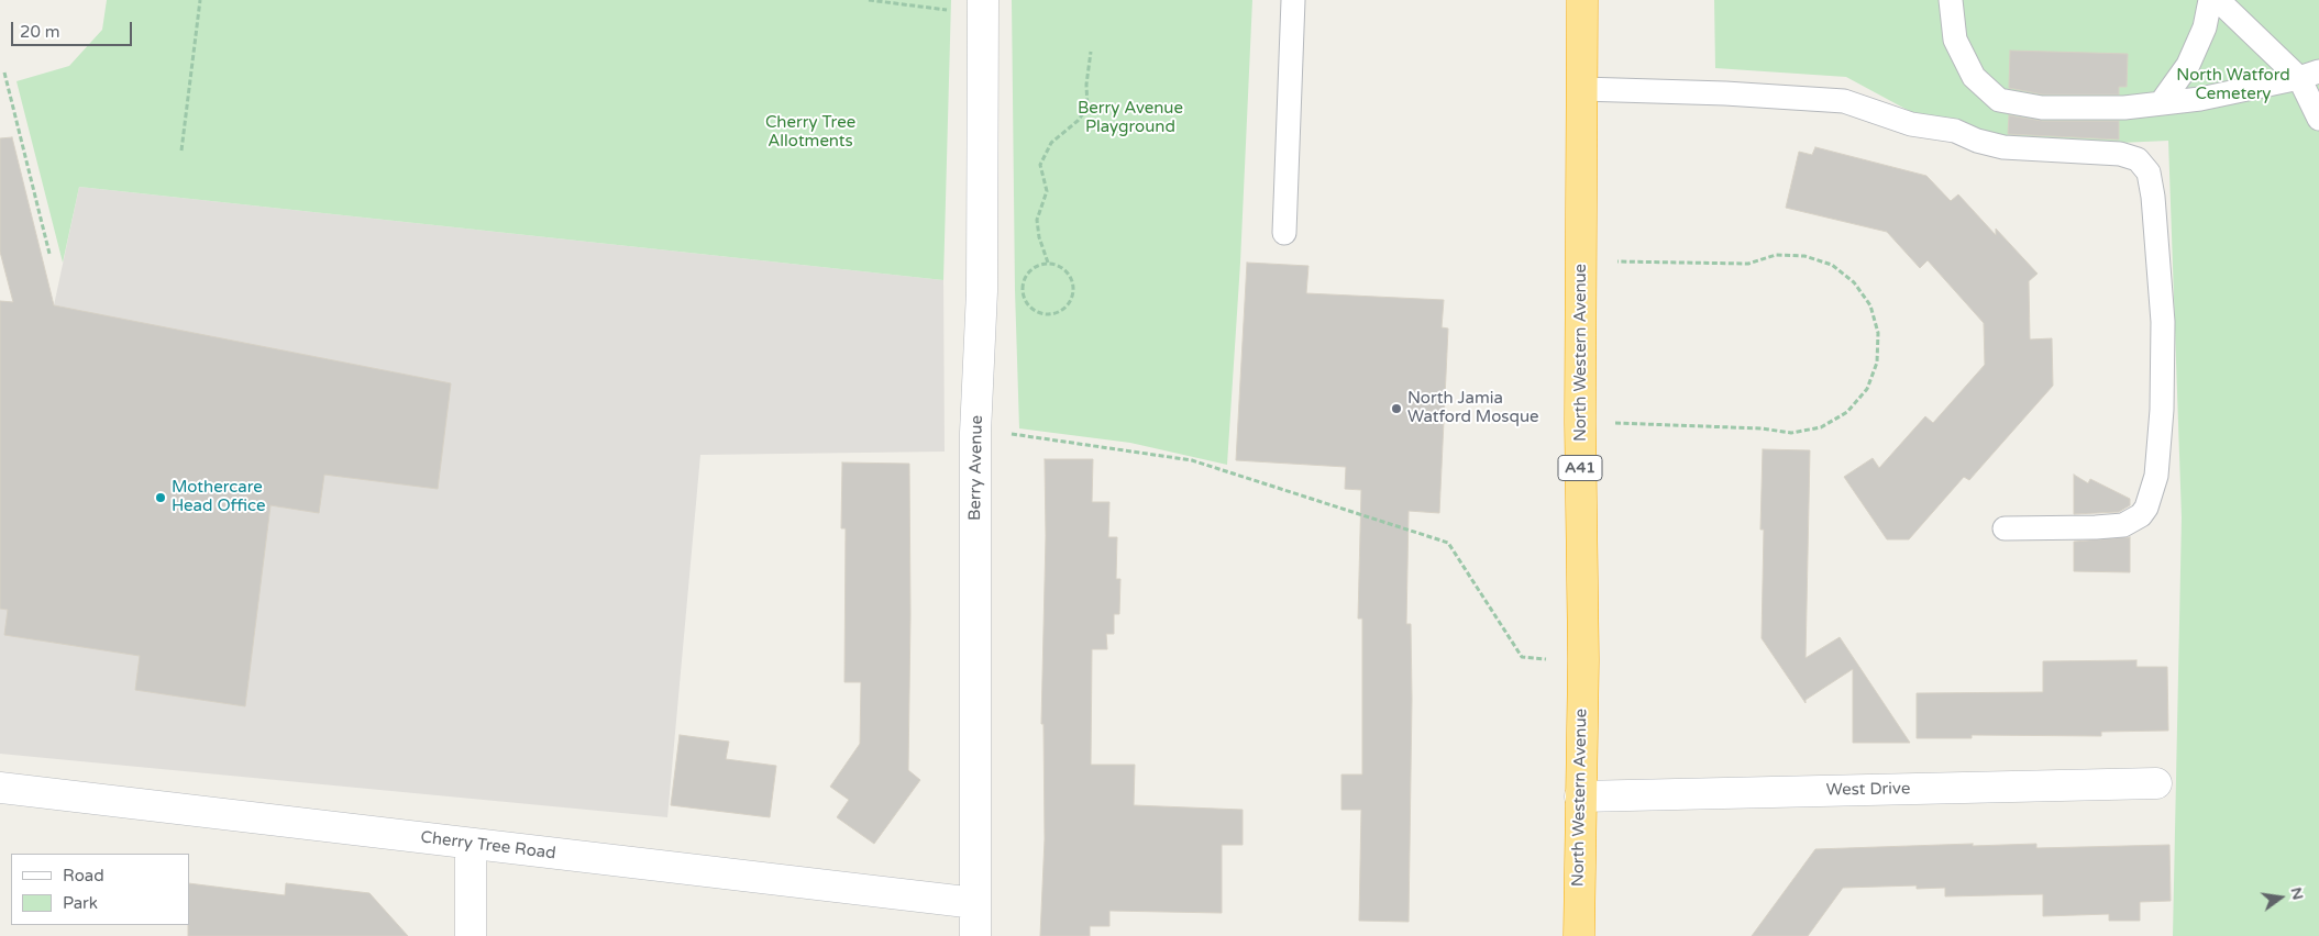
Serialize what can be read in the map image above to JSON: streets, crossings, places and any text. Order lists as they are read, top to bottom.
{
  "streets": {
    "highway": ["North Western Avenue", "A41"],
    "street": ["Berry Avenue", "West Drive", "Cherry Tree Road"]
  },
  "crossings": [
    ["North Western Avenue", "West Drive"],
    ["Berry Avenue", "Cherry Tree Road"]
  ],
  "parks": ["North Watford Cemetery", "Berry Avenue Playground", "Cherry Tree Allotments"],
  "places": ["North Jamia Watford Mosque", "Mothercare Head Office"],
  "legend": ["Road", "Park"],
  "scale_bar": "20 m",
  "north": "right"
}
